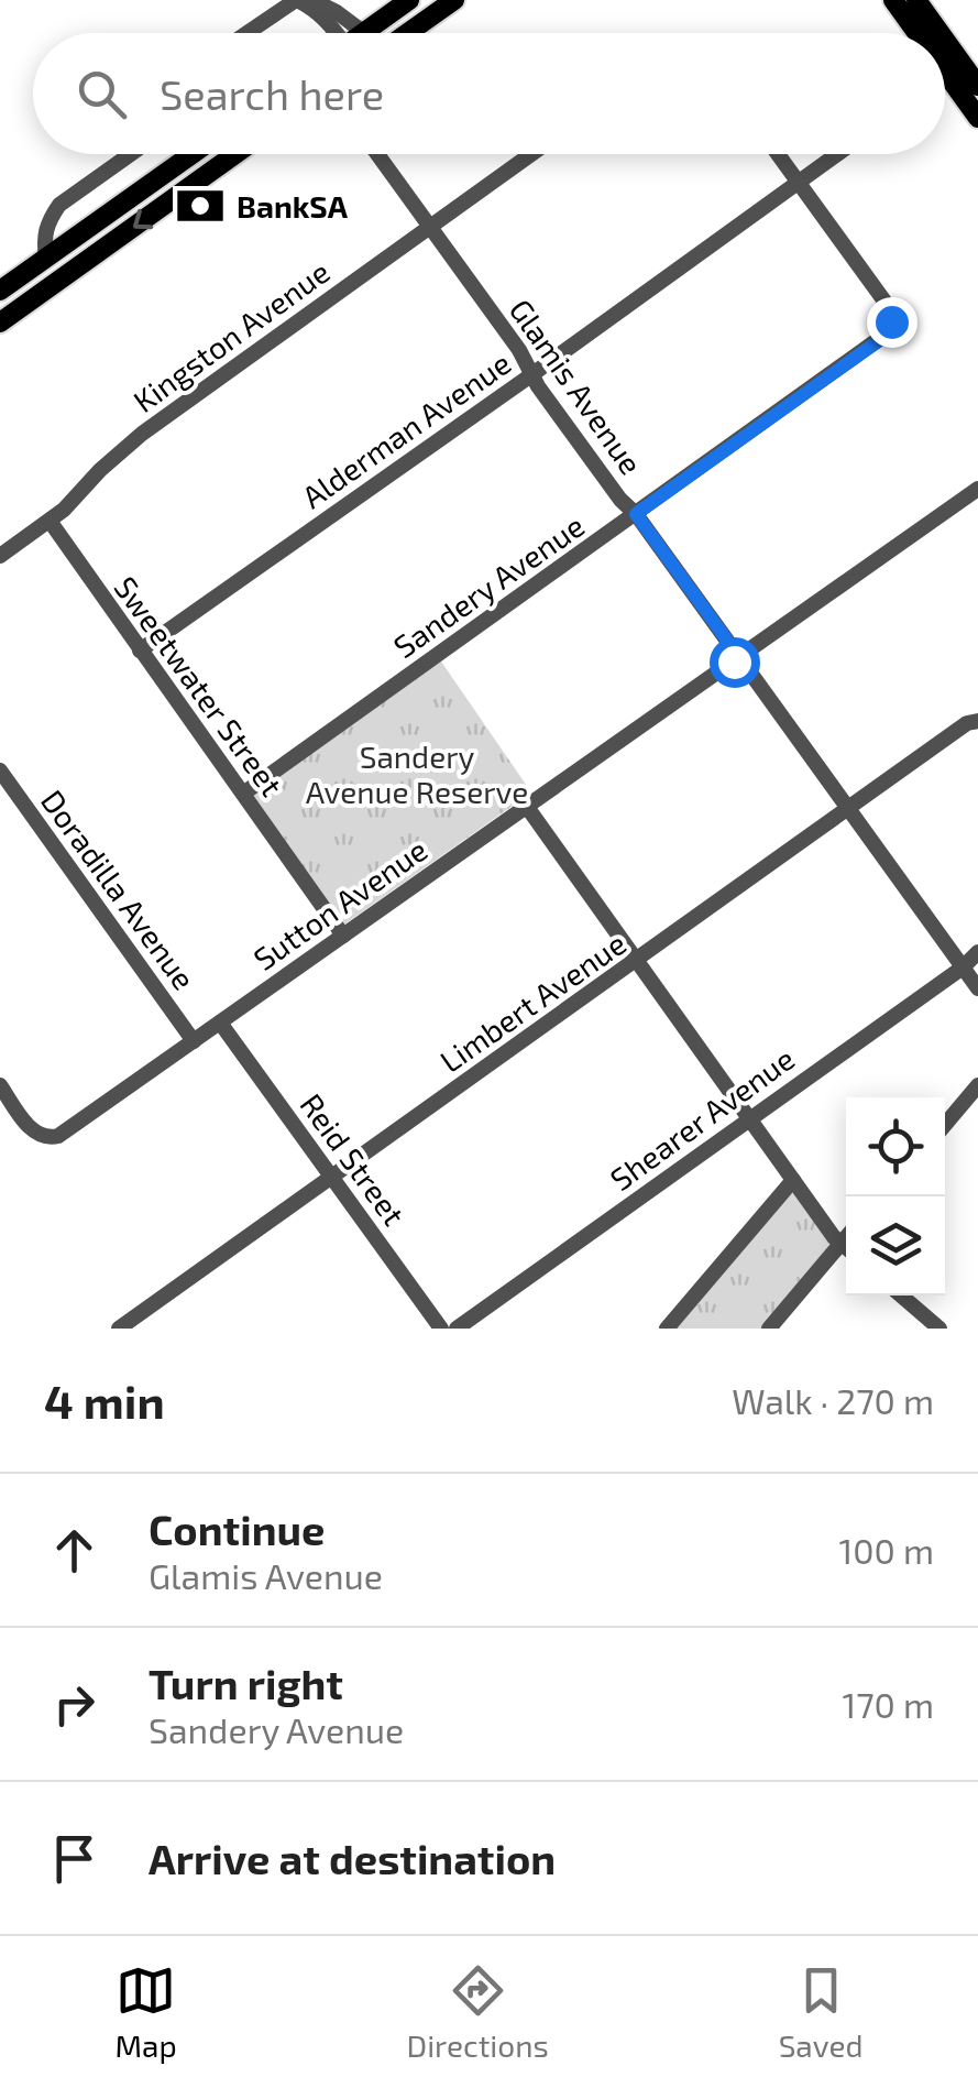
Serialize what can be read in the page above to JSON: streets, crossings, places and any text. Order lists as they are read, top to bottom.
{
  "streets": {
    "street": [
      "Kingston Avenue",
      "Glamis Avenue",
      "Alderman Avenue",
      "Sandery Avenue",
      "Sweetwater Street",
      "Doradilla Avenue",
      "Sutton Avenue",
      "Limbert Avenue",
      "Shearer Avenue",
      "Reid Street"
    ]
  },
  "crossings": [
    ["Kingston Avenue", "Glamis Avenue"],
    ["Kingston Avenue", "Sweetwater Street"],
    ["Glamis Avenue", "Alderman Avenue"],
    ["Glamis Avenue", "Sandery Avenue"],
    ["Glamis Avenue", "Sutton Avenue"],
    ["Glamis Avenue", "Limbert Avenue"],
    ["Glamis Avenue", "Shearer Avenue"],
    ["Alderman Avenue", "Sandery Avenue"],
    ["Alderman Avenue", "Sweetwater Street"],
    ["Sandery Avenue", "Sweetwater Street"],
    ["Sweetwater Street", "Sutton Avenue"],
    ["Doradilla Avenue", "Sutton Avenue"],
    ["Sutton Avenue", "Reid Street"],
    ["Limbert Avenue", "Reid Street"]
  ],
  "parks": ["Sandery Avenue Reserve"],
  "places": {
    "bank": ["BankSA"]
  },
  "page": {
    "search": "Search here",
    "heading": ["4 min", "Walk · 270 m"],
    "list": [
      ["Continue", "Glamis Avenue", "100 m"],
      ["Turn right", "Sandery Avenue", "170 m"],
      "Arrive at destination"
    ],
    "nav": ["Map", "Directions", "Saved"]
  }
}
